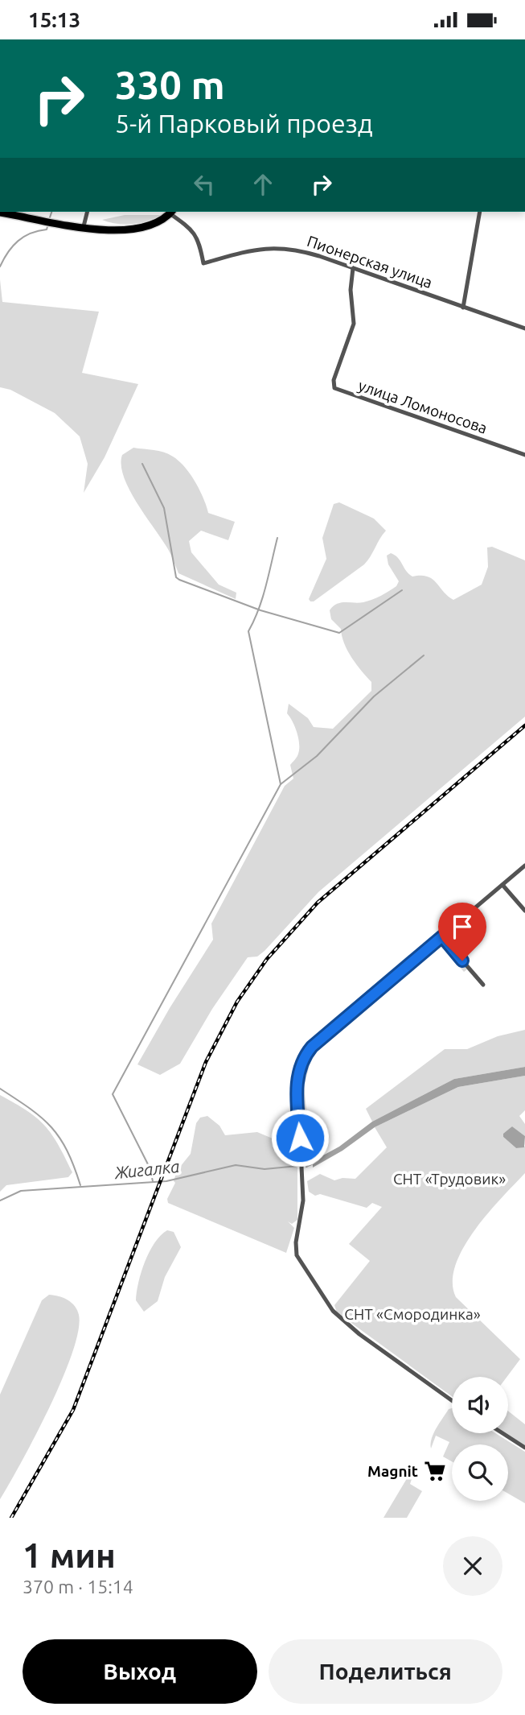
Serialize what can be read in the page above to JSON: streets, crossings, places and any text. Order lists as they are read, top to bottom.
{
  "streets": {
    "street": ["Пионерская улица", "улица Ломоносова"]
  },
  "crossings": [
    ["Пионерская улица", "улица Ломоносова"]
  ],
  "water": ["Жигалка"],
  "parks": ["СНТ «Трудовик»", "СНТ «Смородинка»"],
  "places": {
    "supermarket": ["Magnit"]
  },
  "page": {
    "status": "15:13",
    "turn": ["330 m", "5-й Парковый проезд"],
    "heading": ["1 мин", "370 m · 15:14"],
    "buttons": ["Выход", "Поделиться"]
  }
}
